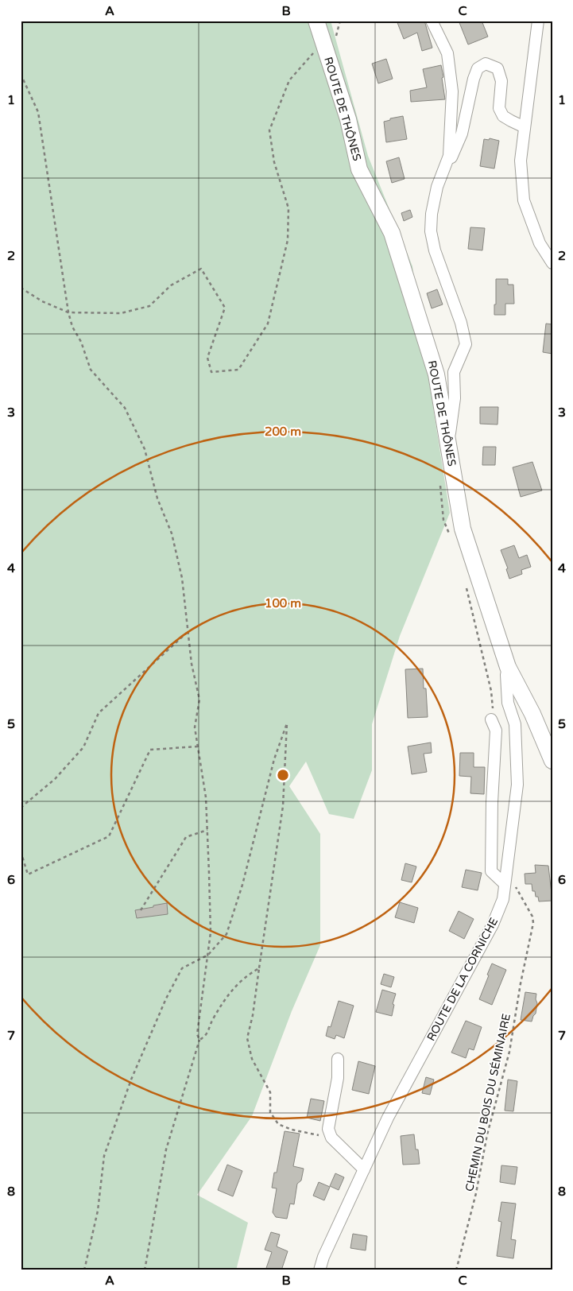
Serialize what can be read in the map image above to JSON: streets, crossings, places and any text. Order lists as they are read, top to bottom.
{
  "streets": {
    "main road": ["ROUTE DE THÔNES"],
    "street": ["ROUTE DE LA CORNICHE"],
    "path": ["CHEMIN DU BOIS DU SÉMINAIRE"]
  },
  "crossings": [
    ["ROUTE DE THÔNES", "ROUTE DE LA CORNICHE"],
    ["ROUTE DE LA CORNICHE", "CHEMIN DU BOIS DU SÉMINAIRE"]
  ],
  "grid": {
    "columns": ["A", "B", "C"],
    "rows": [
      "1",
      "2",
      "3",
      "4",
      "5",
      "6",
      "7",
      "8"
    ]
  },
  "rings": ["200 m", "100 m"]
}
